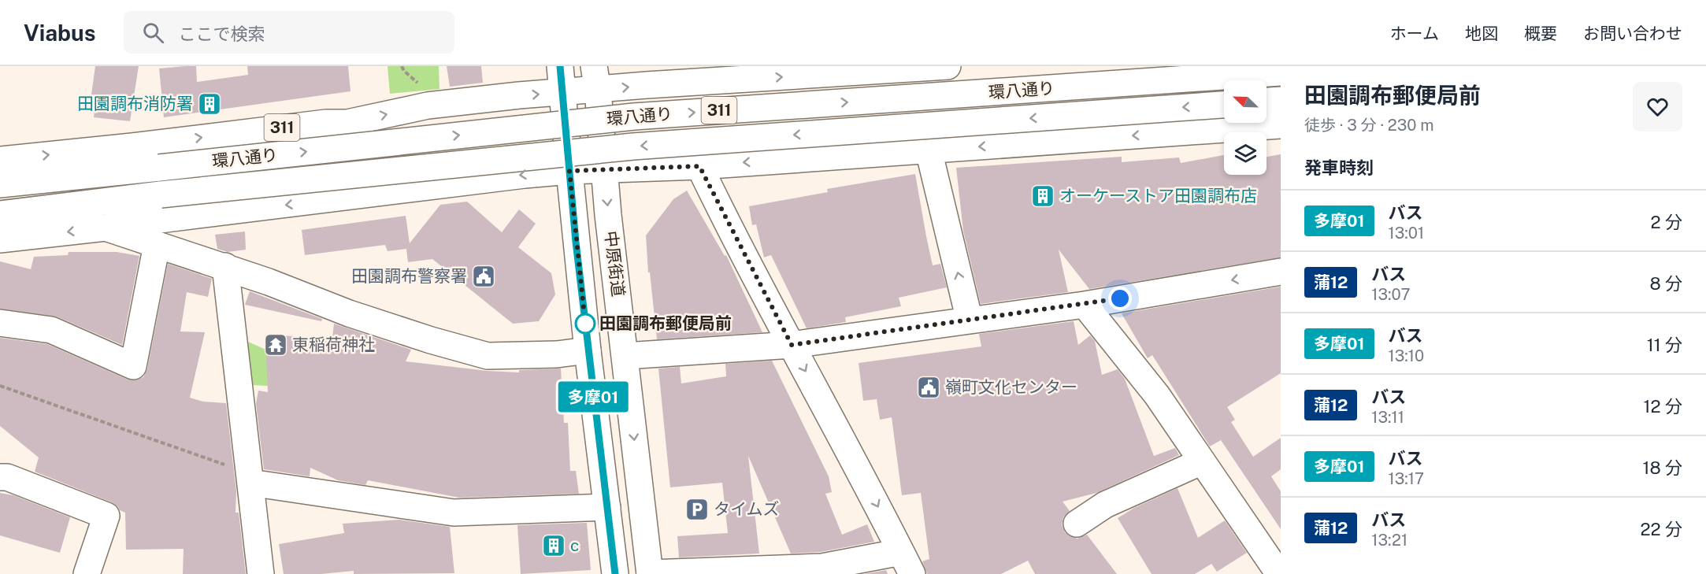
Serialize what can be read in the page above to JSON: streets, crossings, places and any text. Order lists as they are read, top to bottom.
{
  "streets": {
    "main road": ["環八通り", "311", "中原街道"]
  },
  "crossings": [
    ["311", "中原街道"]
  ],
  "places": {
    "building": ["田園調布消防署", "オーケーストア田園調布店", "c"],
    "public building": ["田園調布警察署", "嶺町文化センター"],
    "other": ["田園調布郵便局前"],
    "temple": ["東稲荷神社"],
    "parking": ["タイムズ"]
  },
  "lines": ["bus line 多摩01"],
  "north": "top left",
  "page": {
    "header": "Viabus",
    "search": "ここで検索",
    "nav": [
      "ホーム",
      "地図",
      "概要",
      "お問い合わせ"
    ],
    "on_map": "多摩01",
    "heading": [
      ["田園調布郵便局前", "徒歩 · 3 分 · 230 m"],
      "発車時刻"
    ],
    "list": [
      {
        "mark": "多摩01",
        "name": "バス",
        "note": "13:01",
        "value": "2 分"
      },
      {
        "mark": "蒲12",
        "name": "バス",
        "note": "13:07",
        "value": "8 分"
      },
      {
        "mark": "多摩01",
        "name": "バス",
        "note": "13:10",
        "value": "11 分"
      },
      {
        "mark": "蒲12",
        "name": "バス",
        "note": "13:11",
        "value": "12 分"
      },
      {
        "mark": "多摩01",
        "name": "バス",
        "note": "13:17",
        "value": "18 分"
      },
      {
        "mark": "蒲12",
        "name": "バス",
        "note": "13:21",
        "value": "22 分"
      }
    ]
  }
}
